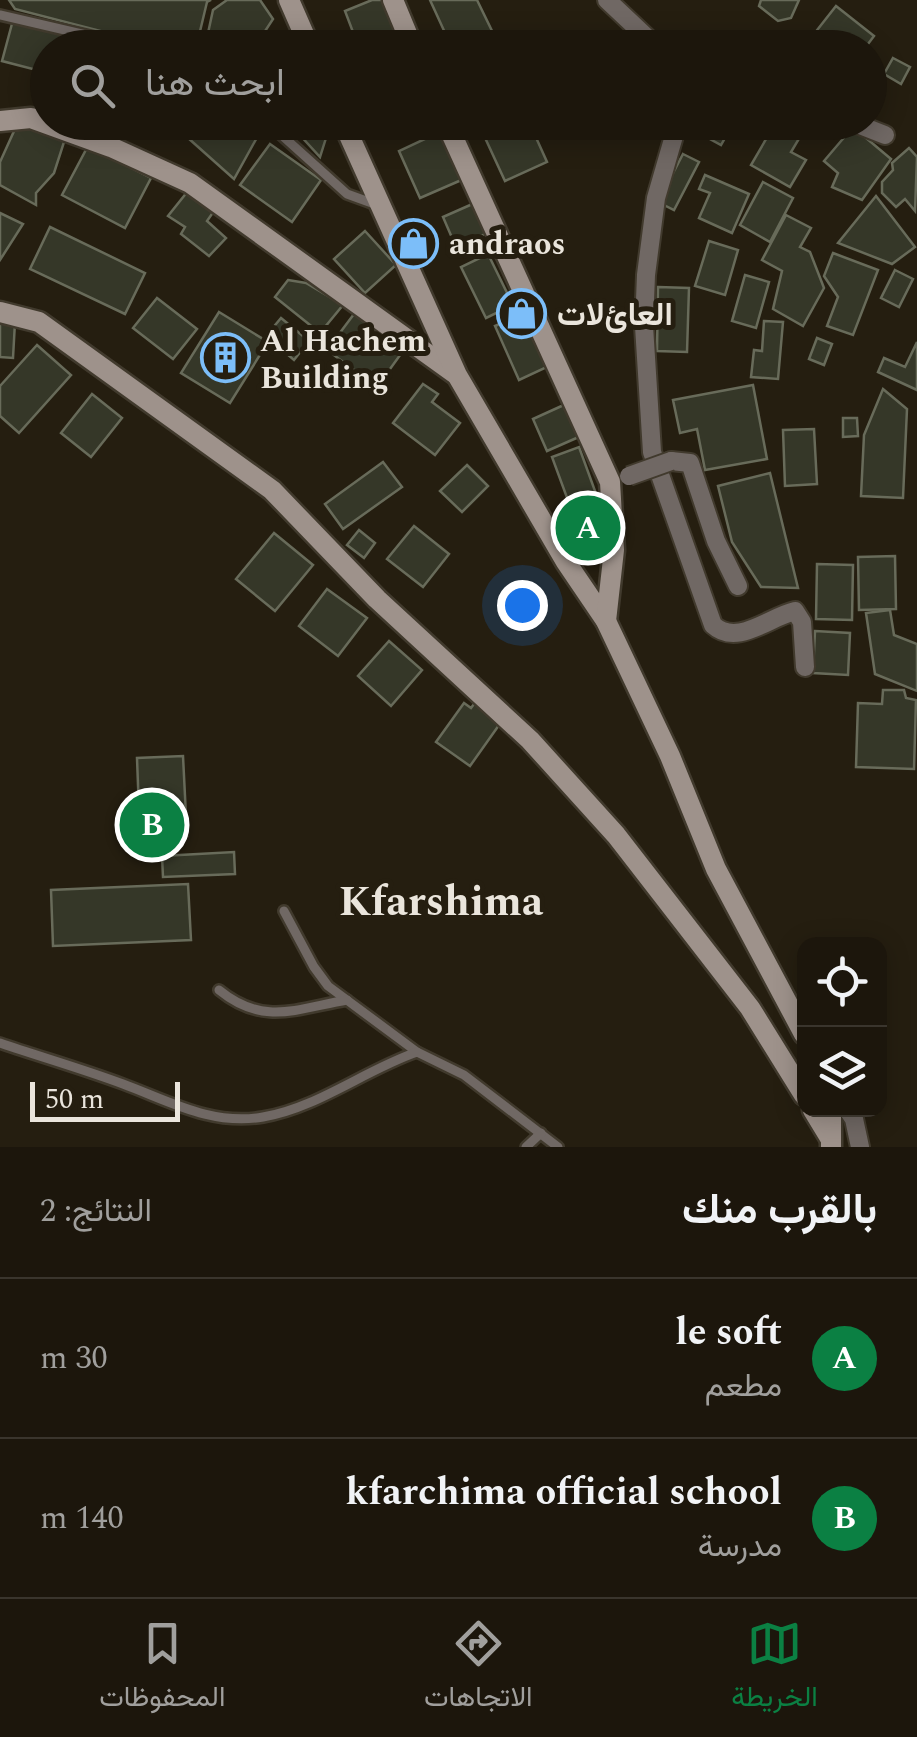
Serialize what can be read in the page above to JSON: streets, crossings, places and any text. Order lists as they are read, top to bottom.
{
  "districts": ["Kfarshima"],
  "places": {
    "shop": ["andraos", "العائﻻت"],
    "building": ["Al Hachem Building"]
  },
  "scale_bar": "50 m",
  "page": {
    "search": "ابحث هنا",
    "pins": ["A", "B"],
    "scale": "50 m",
    "heading": ["بالقرب منك", "النتائج: 2"],
    "list": [
      {
        "mark": "A",
        "name": "le soft",
        "note": "مطعم",
        "value": "30 m"
      },
      {
        "mark": "B",
        "name": "kfarchima official school",
        "note": "مدرسة",
        "value": "140 m"
      }
    ],
    "nav": ["الخريطة", "الاتجاهات", "المحفوظات"]
  }
}
